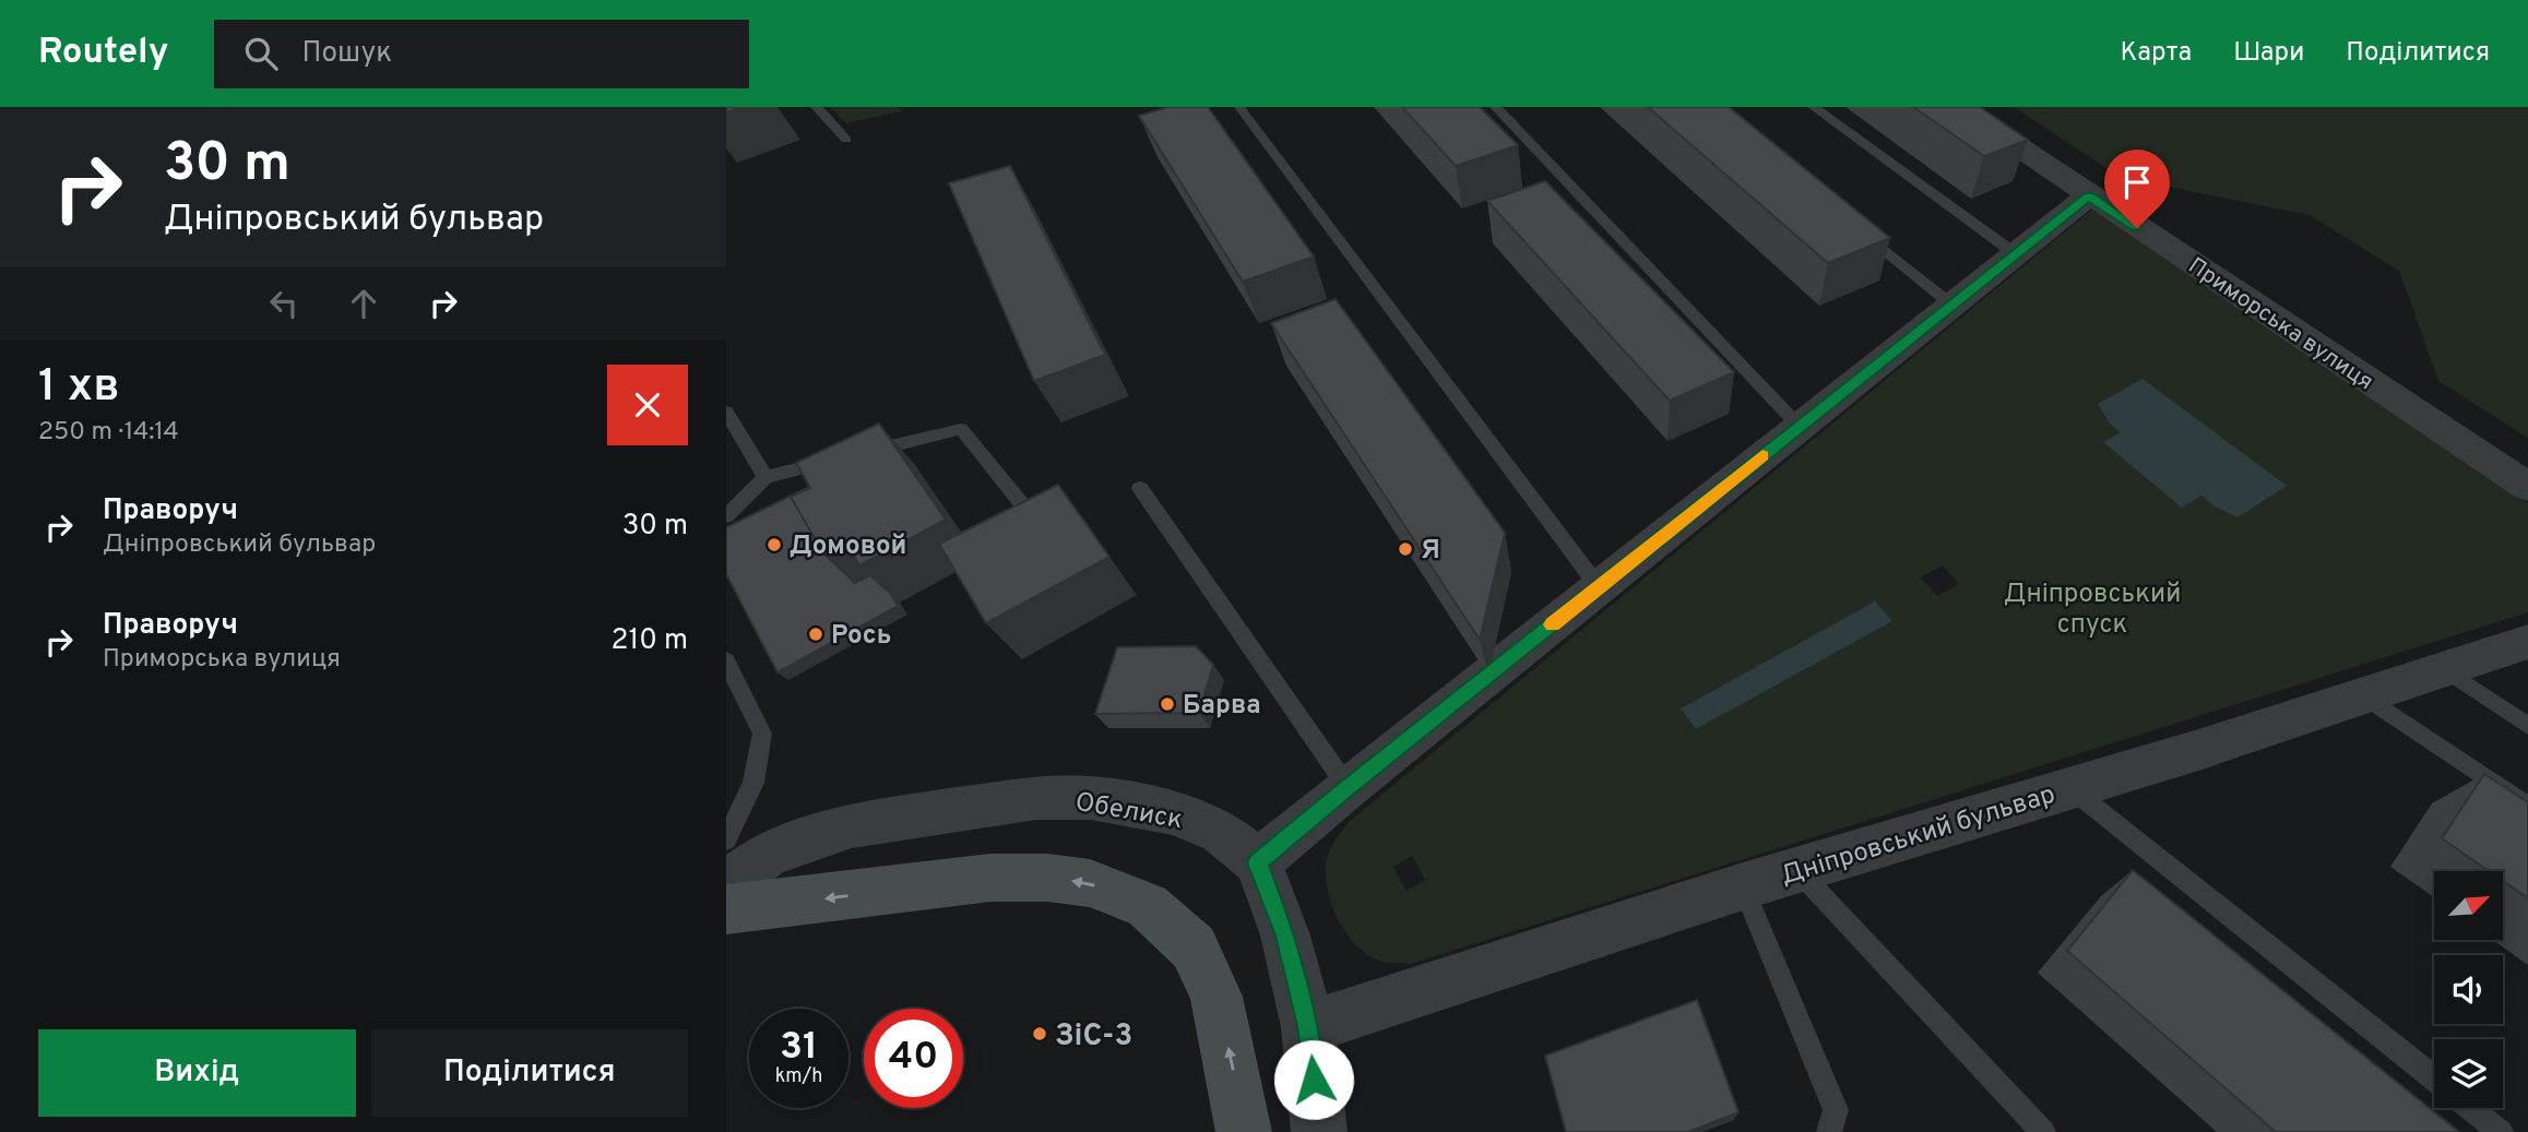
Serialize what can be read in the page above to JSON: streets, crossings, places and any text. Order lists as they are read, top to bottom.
{
  "streets": {
    "street": ["Приморська вулиця", "Обелиск", "Дніпровський бульвар"]
  },
  "parks": ["Дніпровський спуск"],
  "places": [
    "Домовой",
    "Я",
    "Рось",
    "Барва",
    "ЗіС-3"
  ],
  "north": "top right",
  "page": {
    "header": "Routely",
    "search": "Пошук",
    "nav": ["Карта", "Шари", "Поділитися"],
    "turn": ["30 m", "Дніпровський бульвар"],
    "heading": ["1 хв", "250 m · 14:14"],
    "list": [
      {
        "name": "Праворуч",
        "note": "Дніпровський бульвар",
        "value": "30 m"
      },
      {
        "name": "Праворуч",
        "note": "Приморська вулиця",
        "value": "210 m"
      }
    ],
    "speed": "31 km/h",
    "limit": "40",
    "buttons": ["Вихід", "Поділитися"]
  }
}
